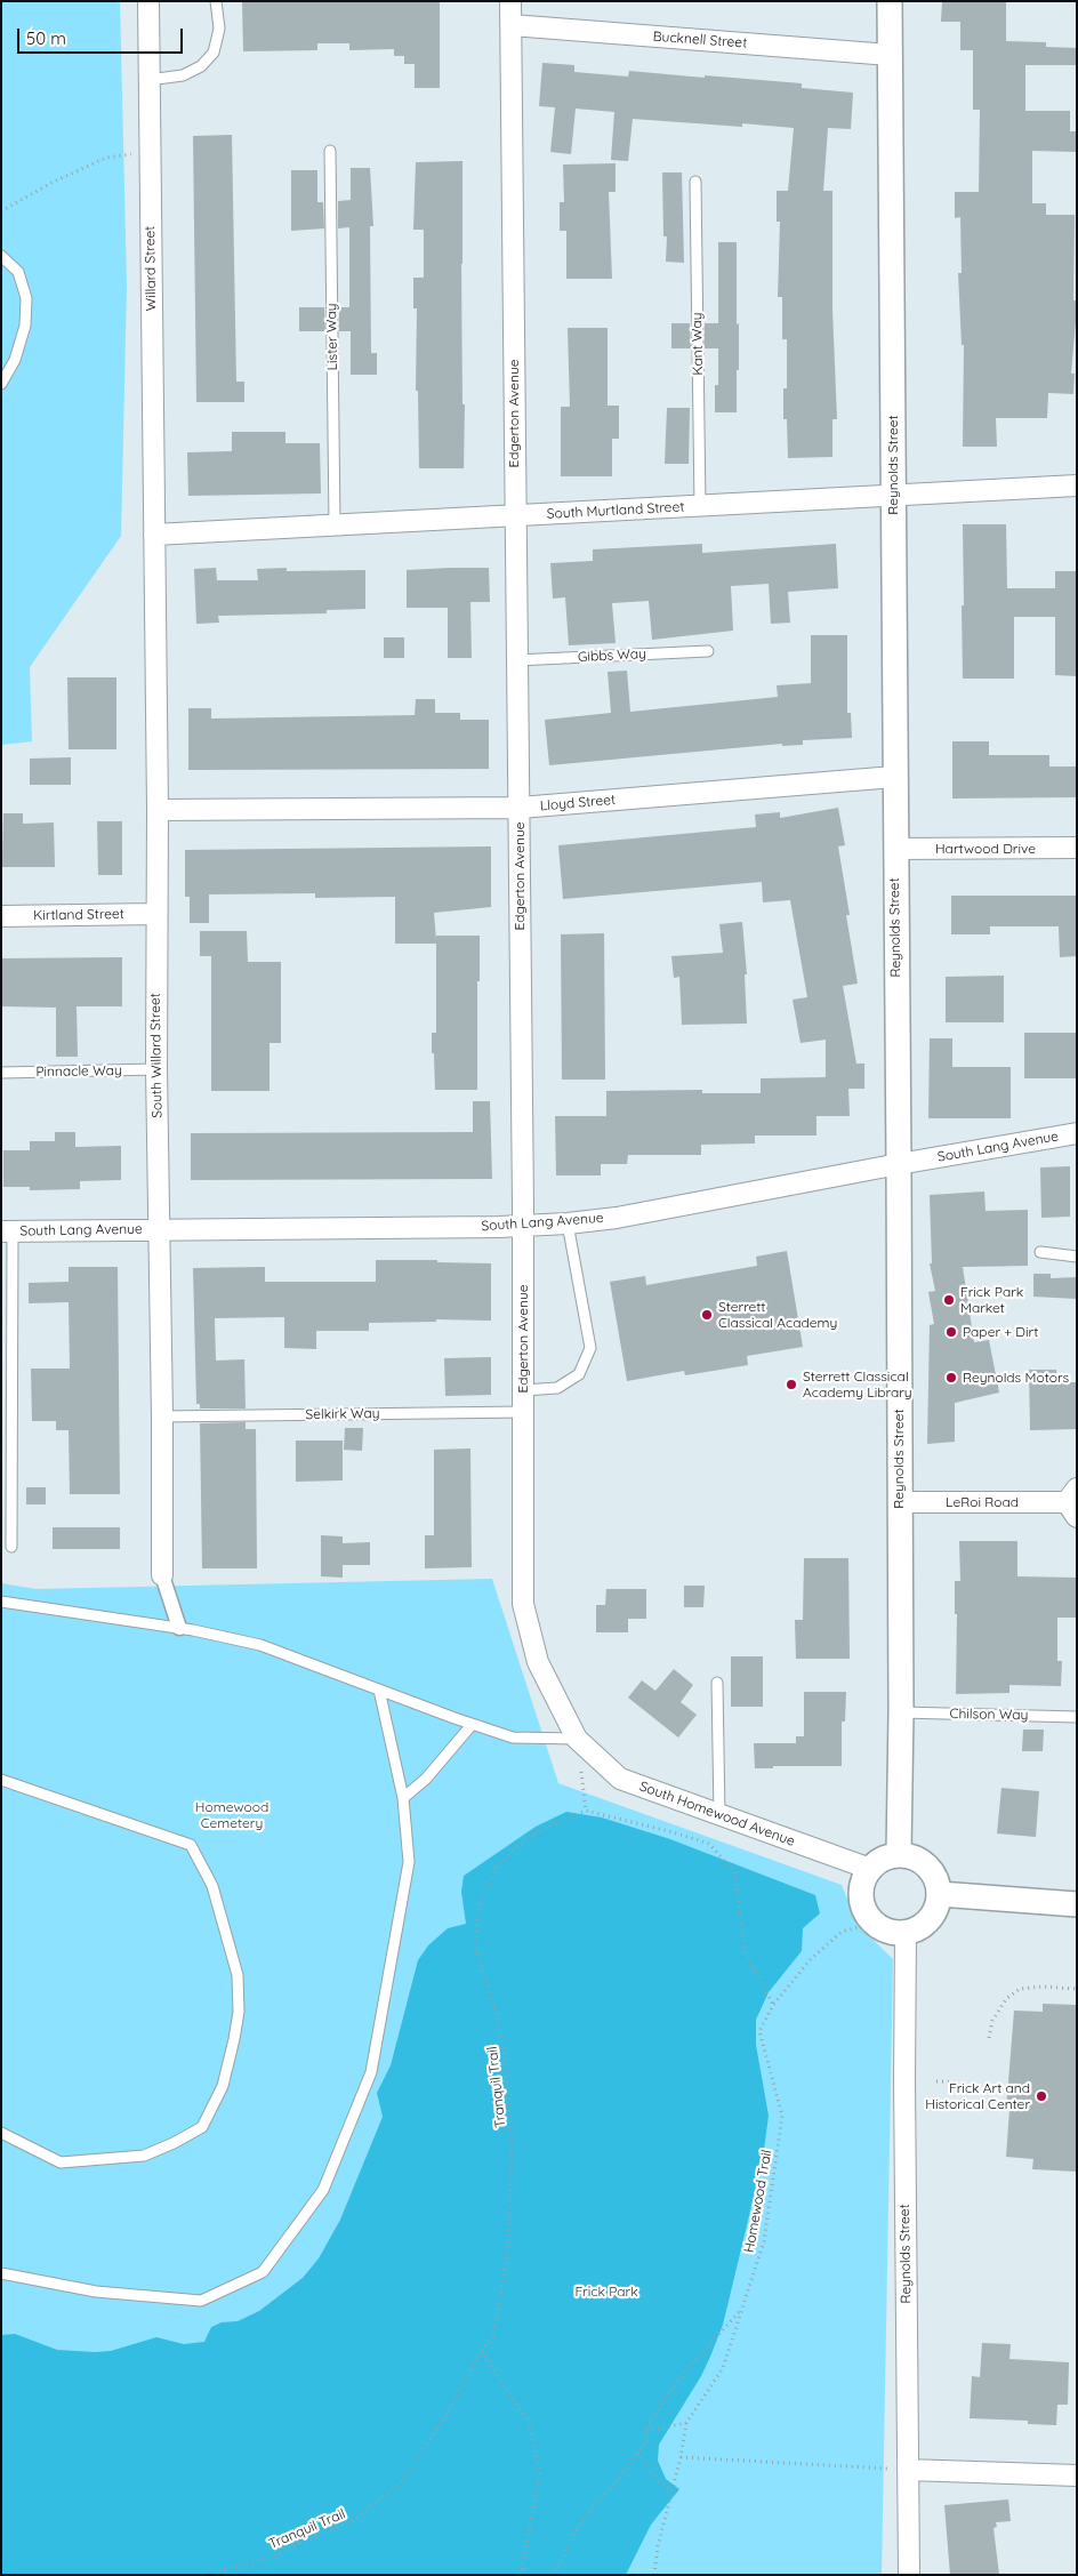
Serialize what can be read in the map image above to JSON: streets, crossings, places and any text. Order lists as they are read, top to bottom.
{
  "streets": {
    "street": [
      "Bucknell Street",
      "Willard Street",
      "Edgerton Avenue",
      "Reynolds Street",
      "South Murtland Street",
      "Lloyd Street",
      "Hartwood Drive",
      "Kirtland Street",
      "South Willard Street",
      "South Lang Avenue",
      "LeRoi Road",
      "South Homewood Avenue"
    ],
    "lane": [
      "Lister Way",
      "Kant Way",
      "Gibbs Way",
      "Pinnacle Way",
      "Selkirk Way",
      "Chilson Way"
    ],
    "path": ["Tranquil Trail", "Homewood Trail"]
  },
  "crossings": [
    ["Bucknell Street", "Edgerton Avenue"],
    ["Bucknell Street", "Reynolds Street"],
    ["Willard Street", "South Murtland Street"],
    ["Willard Street", "South Willard Street"],
    ["Lister Way", "South Murtland Street"],
    ["Kant Way", "South Murtland Street"],
    ["Edgerton Avenue", "South Murtland Street"],
    ["Edgerton Avenue", "Gibbs Way"],
    ["Edgerton Avenue", "Lloyd Street"],
    ["Edgerton Avenue", "South Lang Avenue"],
    ["Edgerton Avenue", "Selkirk Way"],
    ["Edgerton Avenue", "South Homewood Avenue"],
    ["Reynolds Street", "South Murtland Street"],
    ["Reynolds Street", "Lloyd Street"],
    ["Reynolds Street", "Hartwood Drive"],
    ["Reynolds Street", "South Lang Avenue"],
    ["Reynolds Street", "LeRoi Road"],
    ["Reynolds Street", "Chilson Way"],
    ["Reynolds Street", "South Homewood Avenue"],
    ["Reynolds Street", "Homewood Trail"],
    ["South Murtland Street", "South Willard Street"],
    ["Lloyd Street", "South Willard Street"],
    ["Kirtland Street", "South Willard Street"],
    ["South Willard Street", "Pinnacle Way"],
    ["South Willard Street", "South Lang Avenue"],
    ["South Willard Street", "Selkirk Way"],
    ["South Homewood Avenue", "Homewood Trail"]
  ],
  "parks": ["Homewood Cemetery", "Frick Park"],
  "places": [
    "Frick Park Market",
    "Sterrett Classical Academy",
    "Paper + Dirt",
    "Reynolds Motors",
    "Sterrett Classical Academy Library",
    "Frick Art and Historical Center"
  ],
  "scale_bar": "50 m"
}
